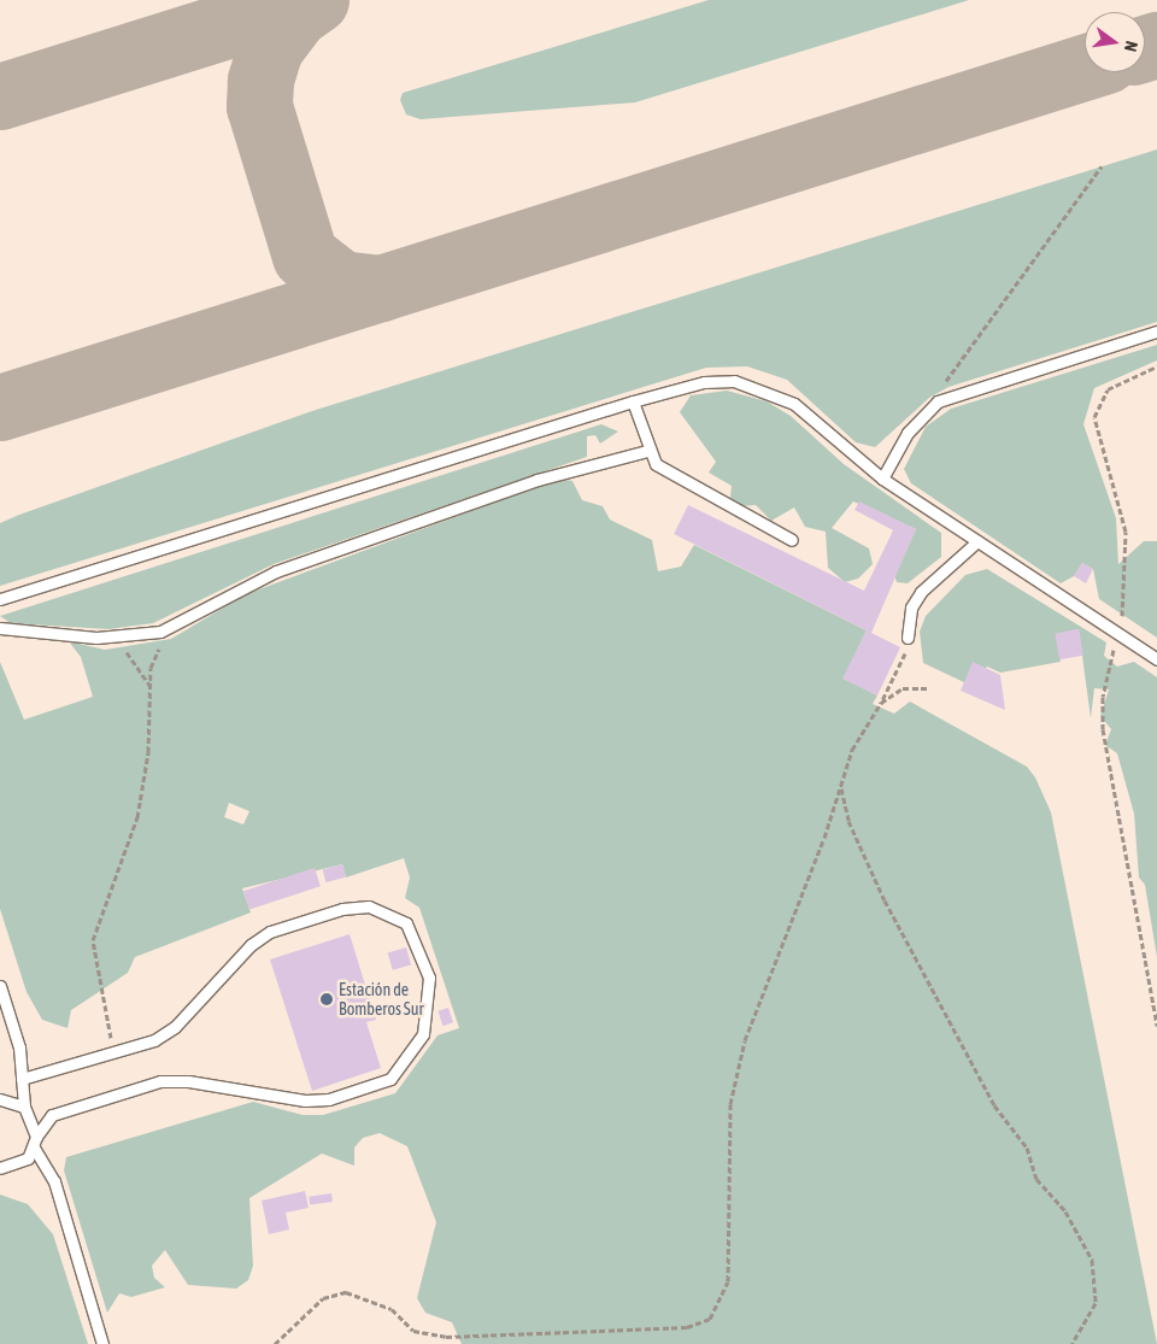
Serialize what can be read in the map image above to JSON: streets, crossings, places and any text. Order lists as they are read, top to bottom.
{
  "places": ["Estación de Bomberos Sur"],
  "north": "right"
}
